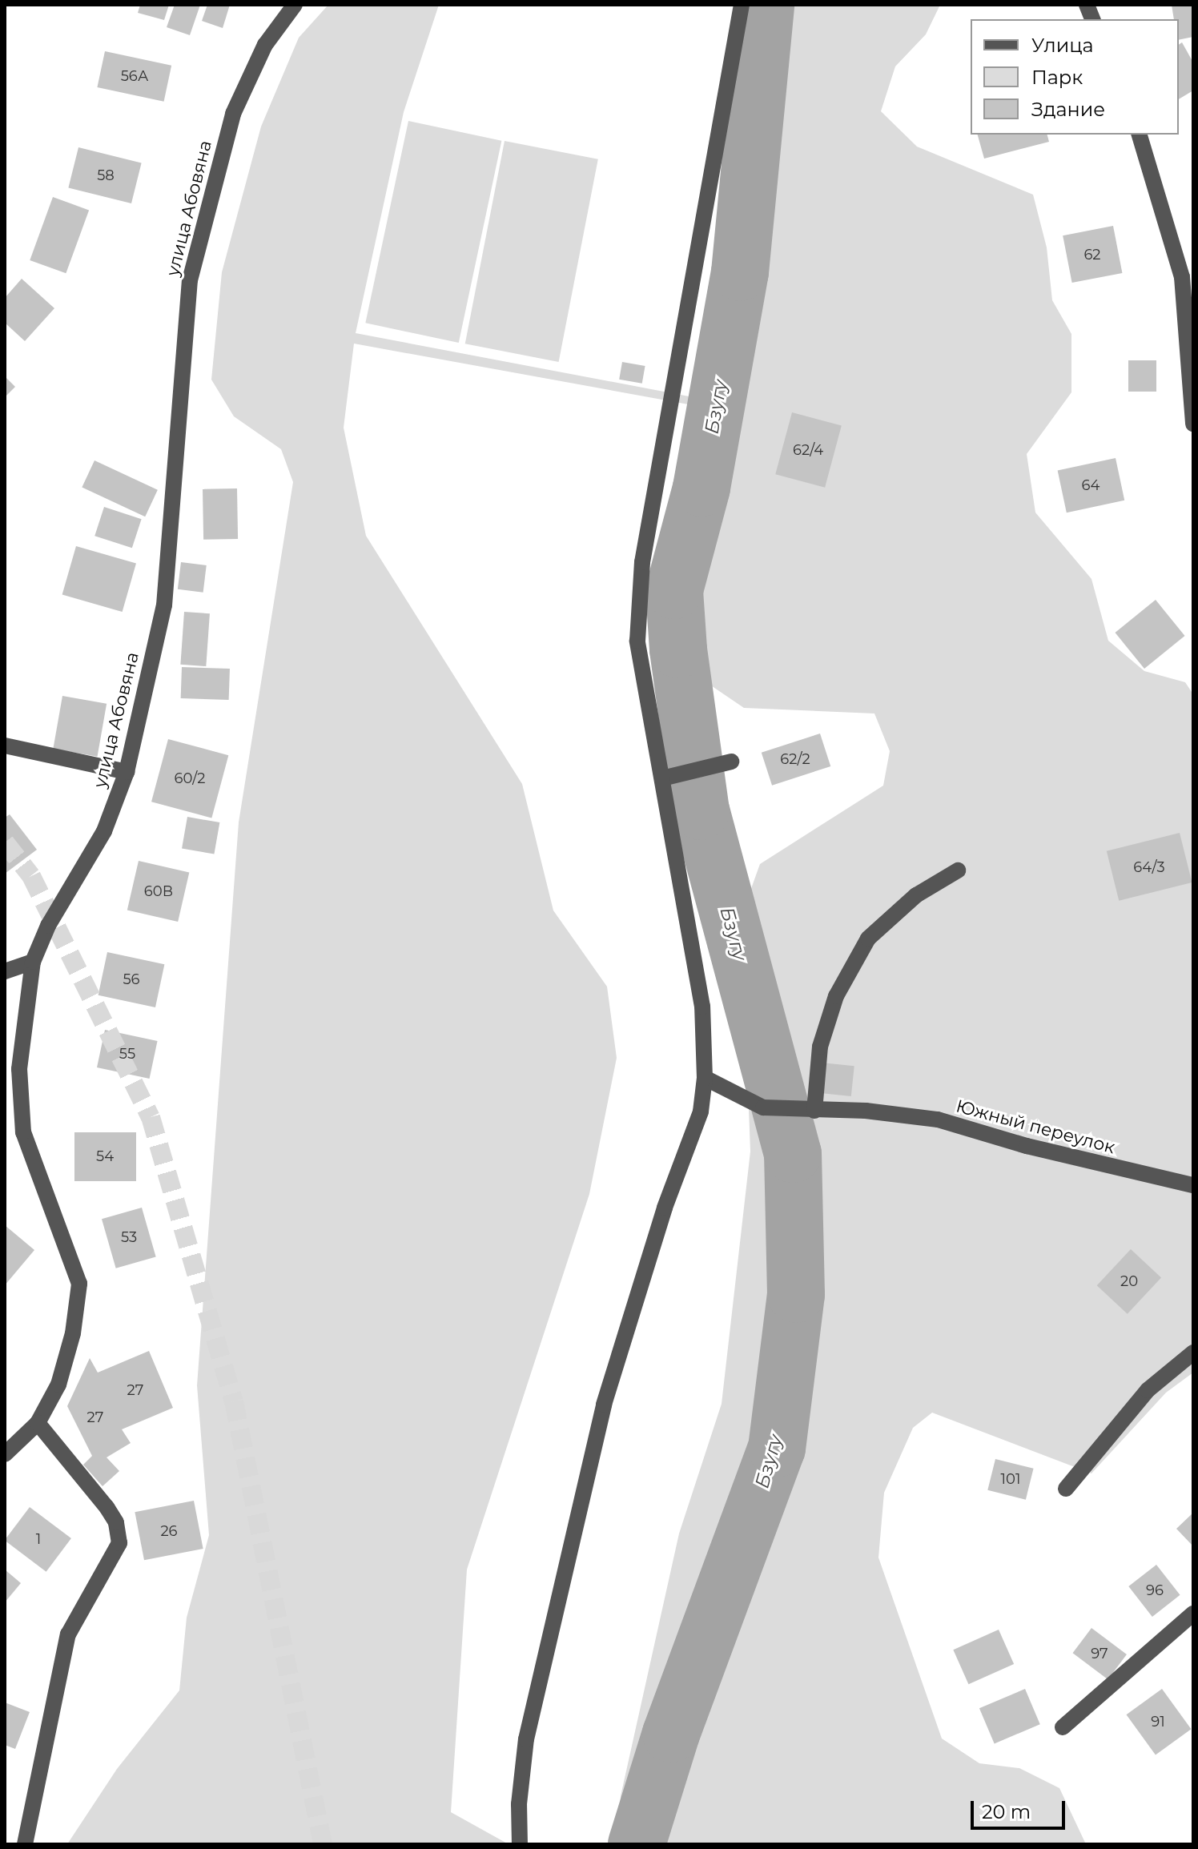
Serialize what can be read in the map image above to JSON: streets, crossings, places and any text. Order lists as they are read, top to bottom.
{
  "streets": {
    "street": ["улица Абовяна", "Южный переулок"]
  },
  "water": ["Бзугу"],
  "house_numbers": [
    "56А",
    "58",
    "62",
    "62/4",
    "64",
    "62/2",
    "60/2",
    "64/3",
    "60В",
    "56",
    "55",
    "54",
    "53",
    "20",
    "27",
    "27",
    "101",
    "26",
    "1",
    "96",
    "97",
    "91"
  ],
  "legend": ["Улица", "Парк", "Здание"],
  "scale_bar": "20 m"
}
